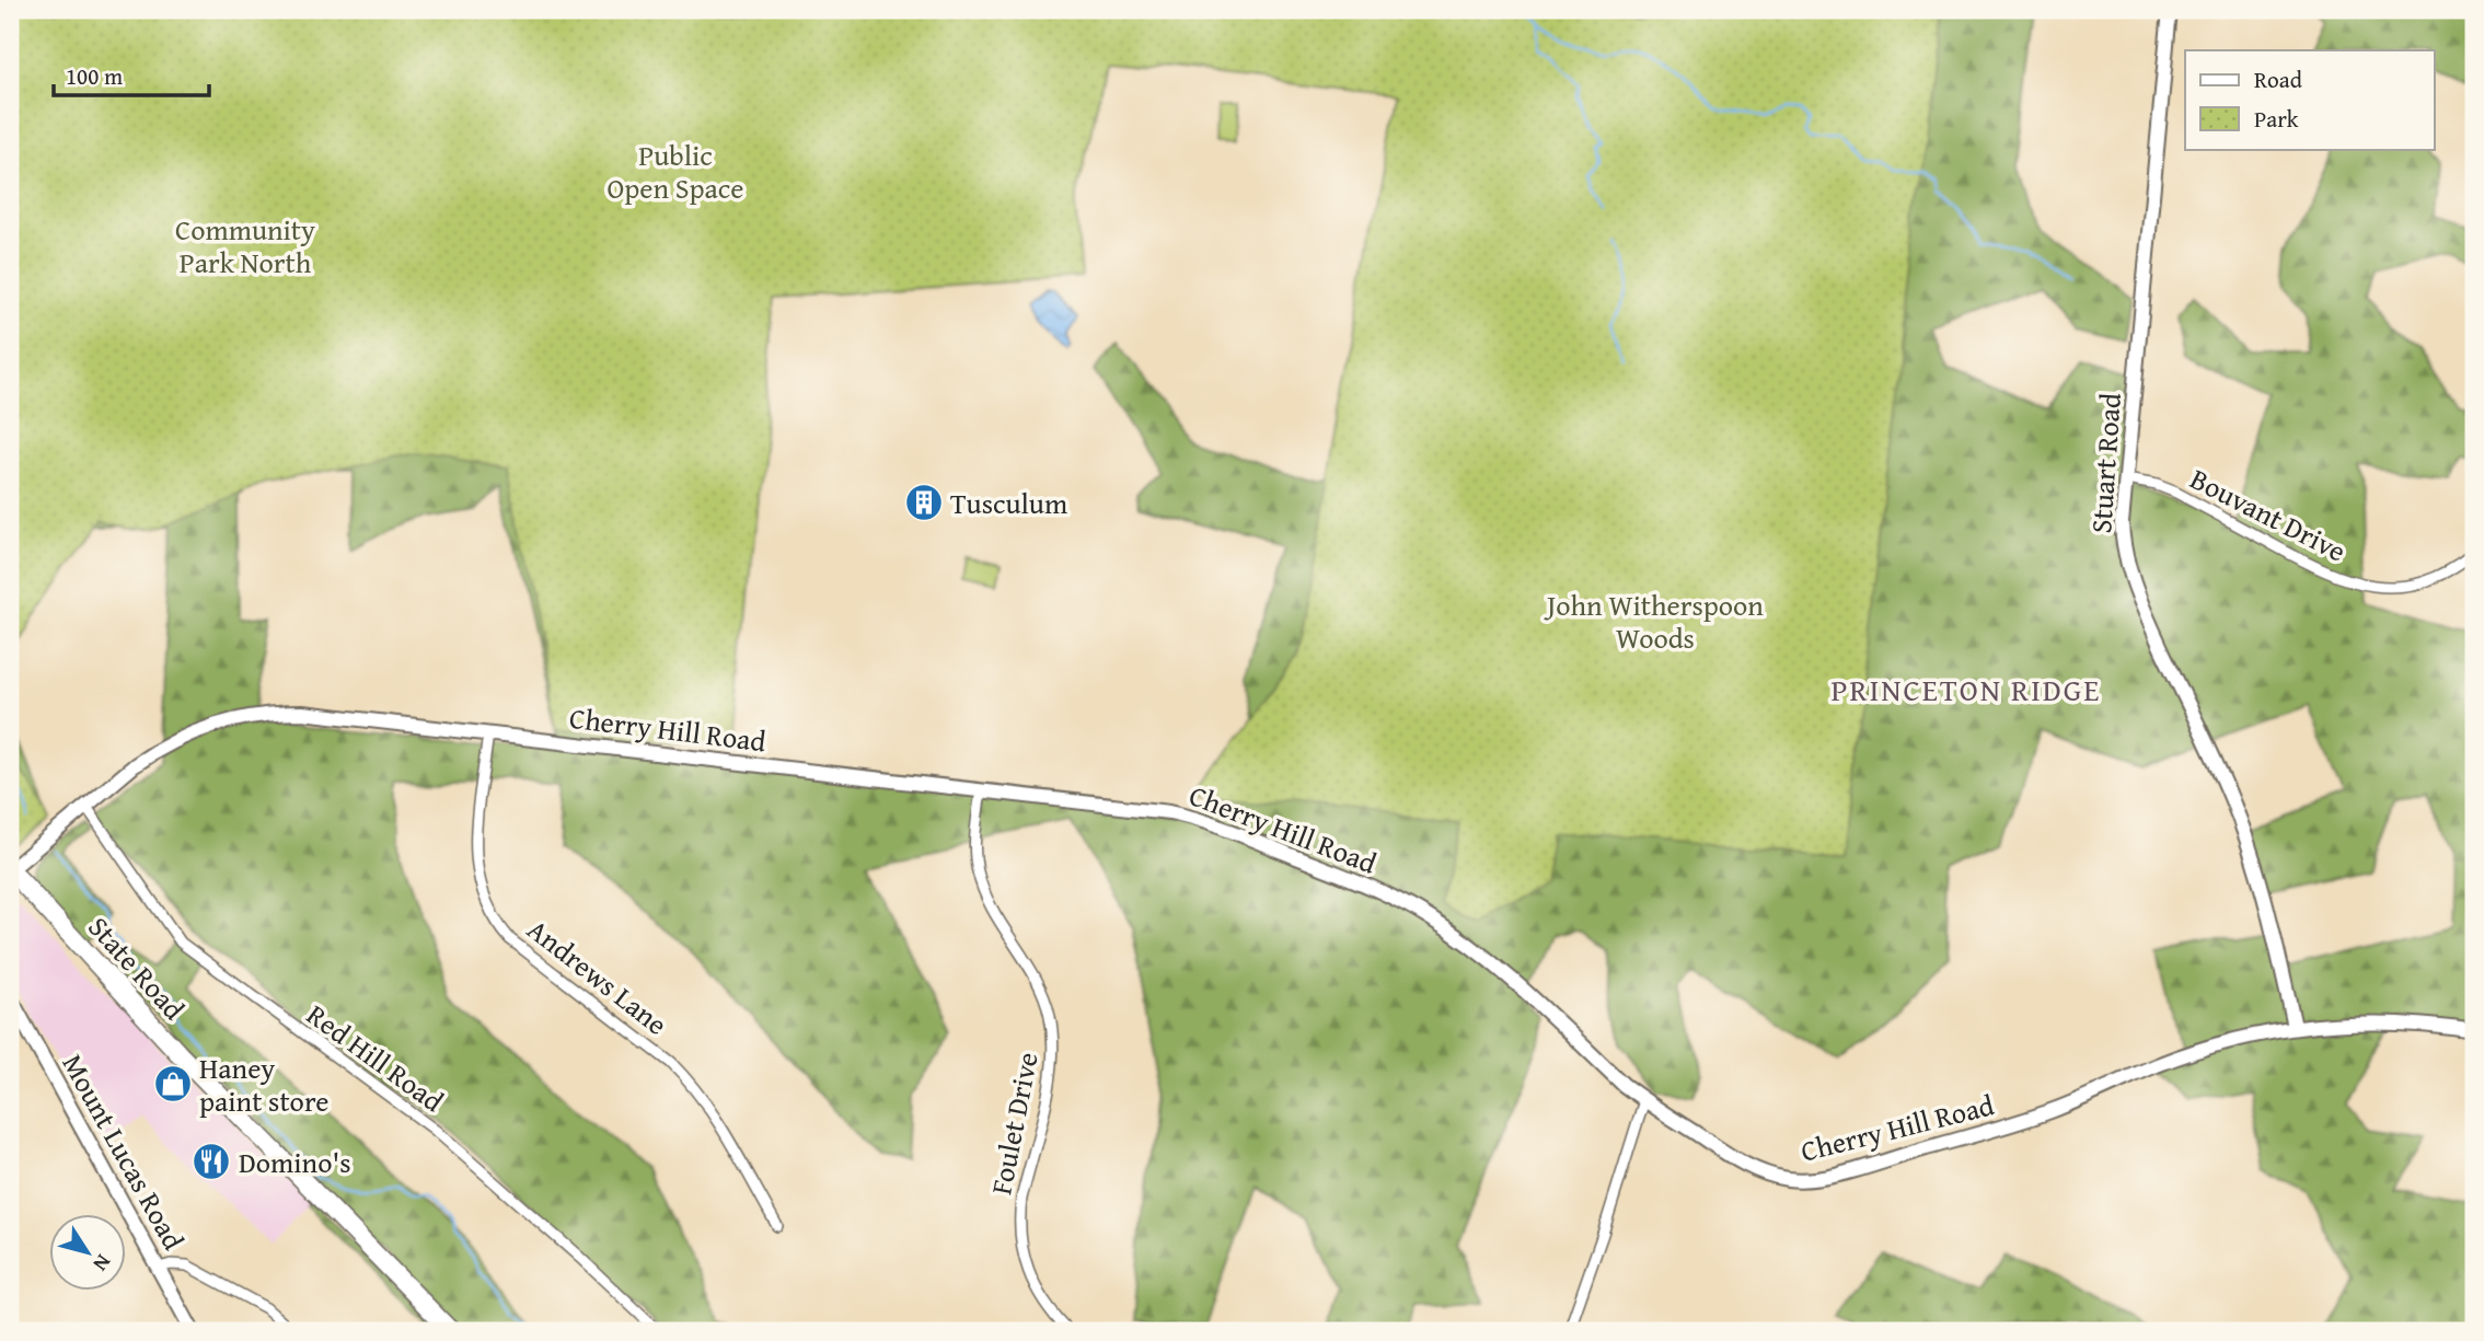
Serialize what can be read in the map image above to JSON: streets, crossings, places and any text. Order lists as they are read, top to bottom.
{
  "streets": {
    "highway": ["State Road"],
    "street": [
      "Stuart Road",
      "Bouvant Drive",
      "Cherry Hill Road",
      "Andrews Lane",
      "Red Hill Road",
      "Foulet Drive",
      "Mount Lucas Road"
    ]
  },
  "crossings": [
    ["Stuart Road", "Bouvant Drive"],
    ["Stuart Road", "Cherry Hill Road"],
    ["Cherry Hill Road", "State Road"],
    ["Cherry Hill Road", "Andrews Lane"],
    ["Cherry Hill Road", "Red Hill Road"],
    ["Cherry Hill Road", "Foulet Drive"]
  ],
  "districts": ["PRINCETON RIDGE"],
  "parks": ["Public Open Space", "Community Park North", "John Witherspoon Woods"],
  "places": {
    "building": ["Tusculum"],
    "shop": ["Haney paint store"],
    "restaurant": ["Domino's"]
  },
  "legend": ["Road", "Park"],
  "scale_bar": "100 m",
  "north": "bottom right"
}
